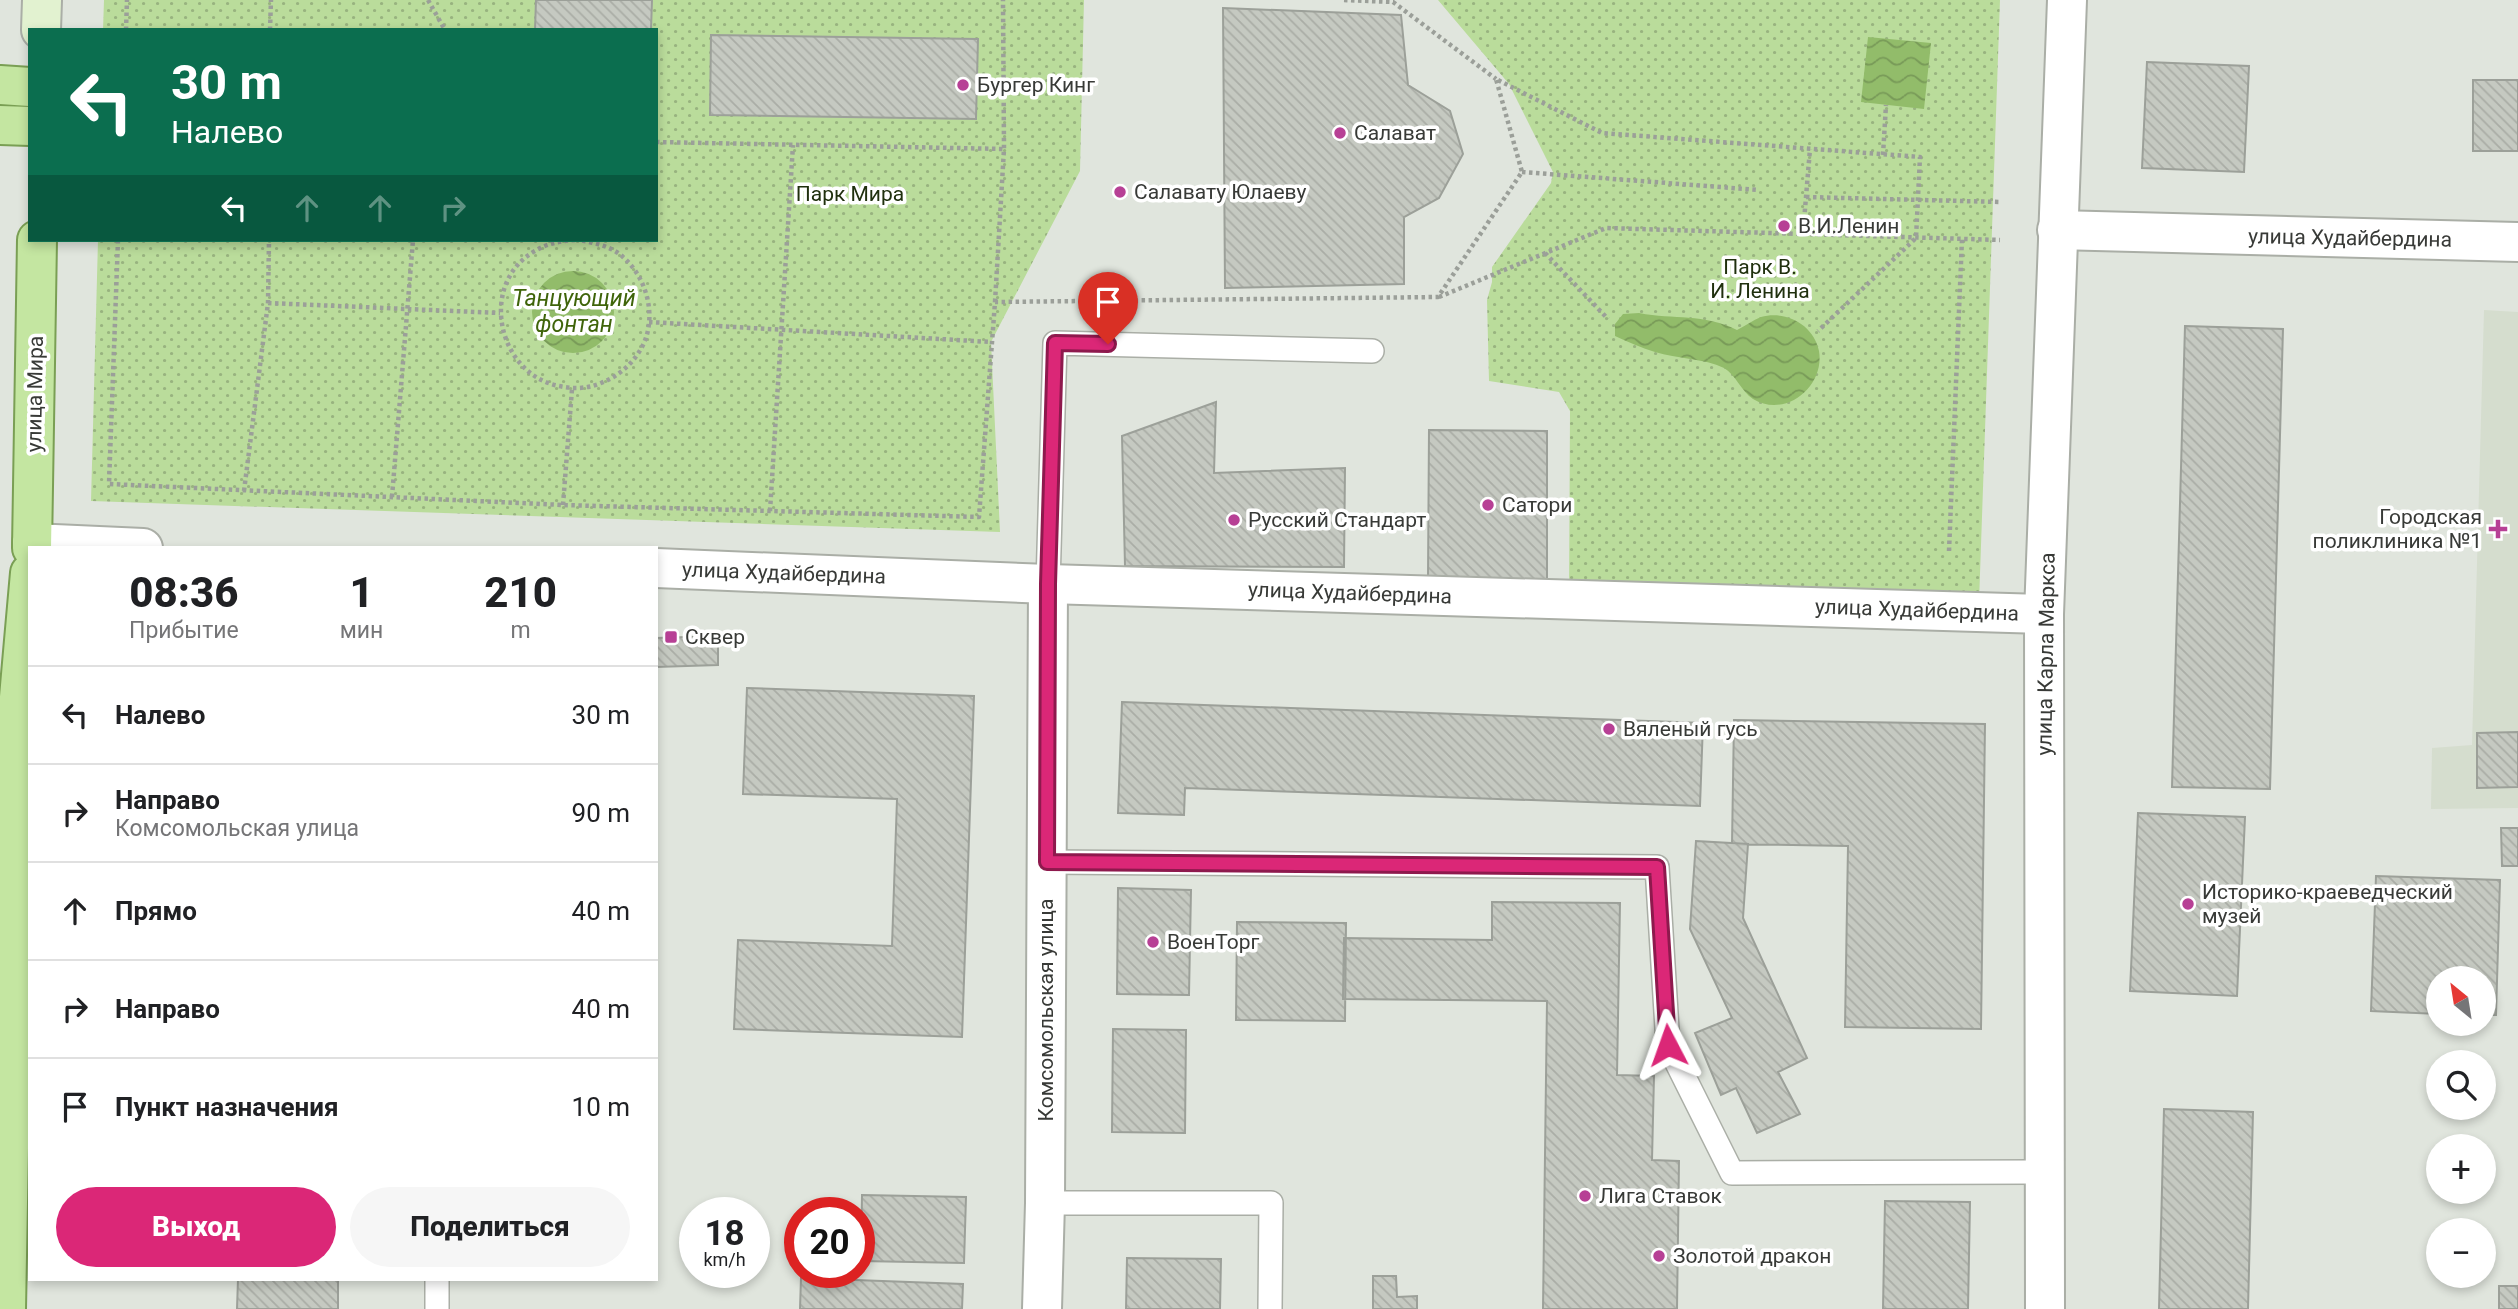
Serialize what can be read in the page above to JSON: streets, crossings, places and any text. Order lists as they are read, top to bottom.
{
  "streets": {
    "main road": ["улица Мира"],
    "street": ["улица Худайбердина", "улица Карла Маркса", "Комсомольская улица"]
  },
  "crossings": [
    ["улица Худайбердина", "улица Карла Маркса"],
    ["улица Худайбердина", "Комсомольская улица"]
  ],
  "water": ["Танцующий фонтан"],
  "parks": ["Парк Мира", "Парк В. И. Ленина"],
  "places": {
    "other": [
      "Бургер Кинг",
      "Салават",
      "Салавату Юлаеву",
      "В.И.Ленин",
      "Сатори",
      "Русский Стандарт",
      "Вяленый гусь",
      "Историко-краеведческий музей",
      "ВоенТорг",
      "Лига Ставок",
      "Золотой дракон"
    ],
    "health": ["Городская поликлиника №1"],
    "transit": ["Сквер"]
  },
  "north": "top left",
  "page": {
    "turn": ["30 m", "Налево"],
    "eta": [
      "08:36",
      "Прибытие",
      "1",
      "мин",
      "210",
      "m"
    ],
    "list": [
      {
        "name": "Налево",
        "value": "30 m"
      },
      {
        "name": "Направо",
        "note": "Комсомольская улица",
        "value": "90 m"
      },
      {
        "name": "Прямо",
        "value": "40 m"
      },
      {
        "name": "Направо",
        "value": "40 m"
      },
      {
        "name": "Пункт назначения",
        "value": "10 m"
      }
    ],
    "map_buttons": ["+", "−"],
    "buttons": ["Выход", "Поделиться"],
    "speed": "18 km/h",
    "limit": "20"
  }
}
